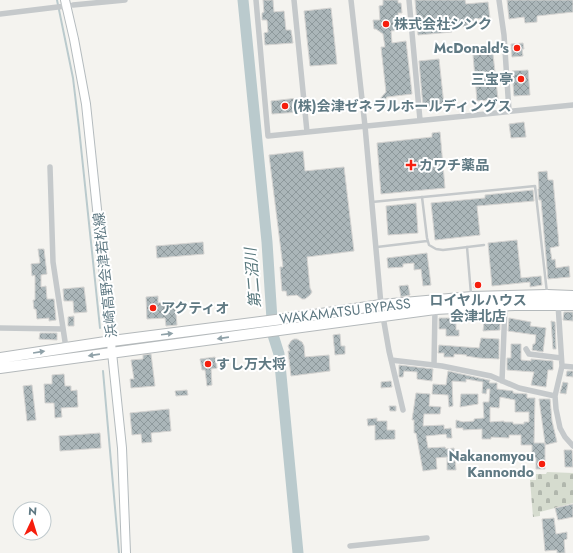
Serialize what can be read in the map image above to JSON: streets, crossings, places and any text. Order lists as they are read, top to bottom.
{
  "streets": {
    "highway": ["WAKAMATSU BYPASS"],
    "main road": ["浜崎高野会津若松線"]
  },
  "crossings": [
    ["浜崎高野会津若松線", "WAKAMATSU BYPASS"]
  ],
  "water": ["第二沼川"],
  "places": {
    "other": [
      "株式会社シンク",
      "McDonald's",
      "三宝亭",
      "(株)会津ゼネラルホールディングス",
      "ロイヤルハウス 会津北店",
      "アクティオ",
      "すし万大将",
      "Nakanomyou Kannondo"
    ],
    "health": ["カワチ薬品"]
  },
  "north": "top"
}
